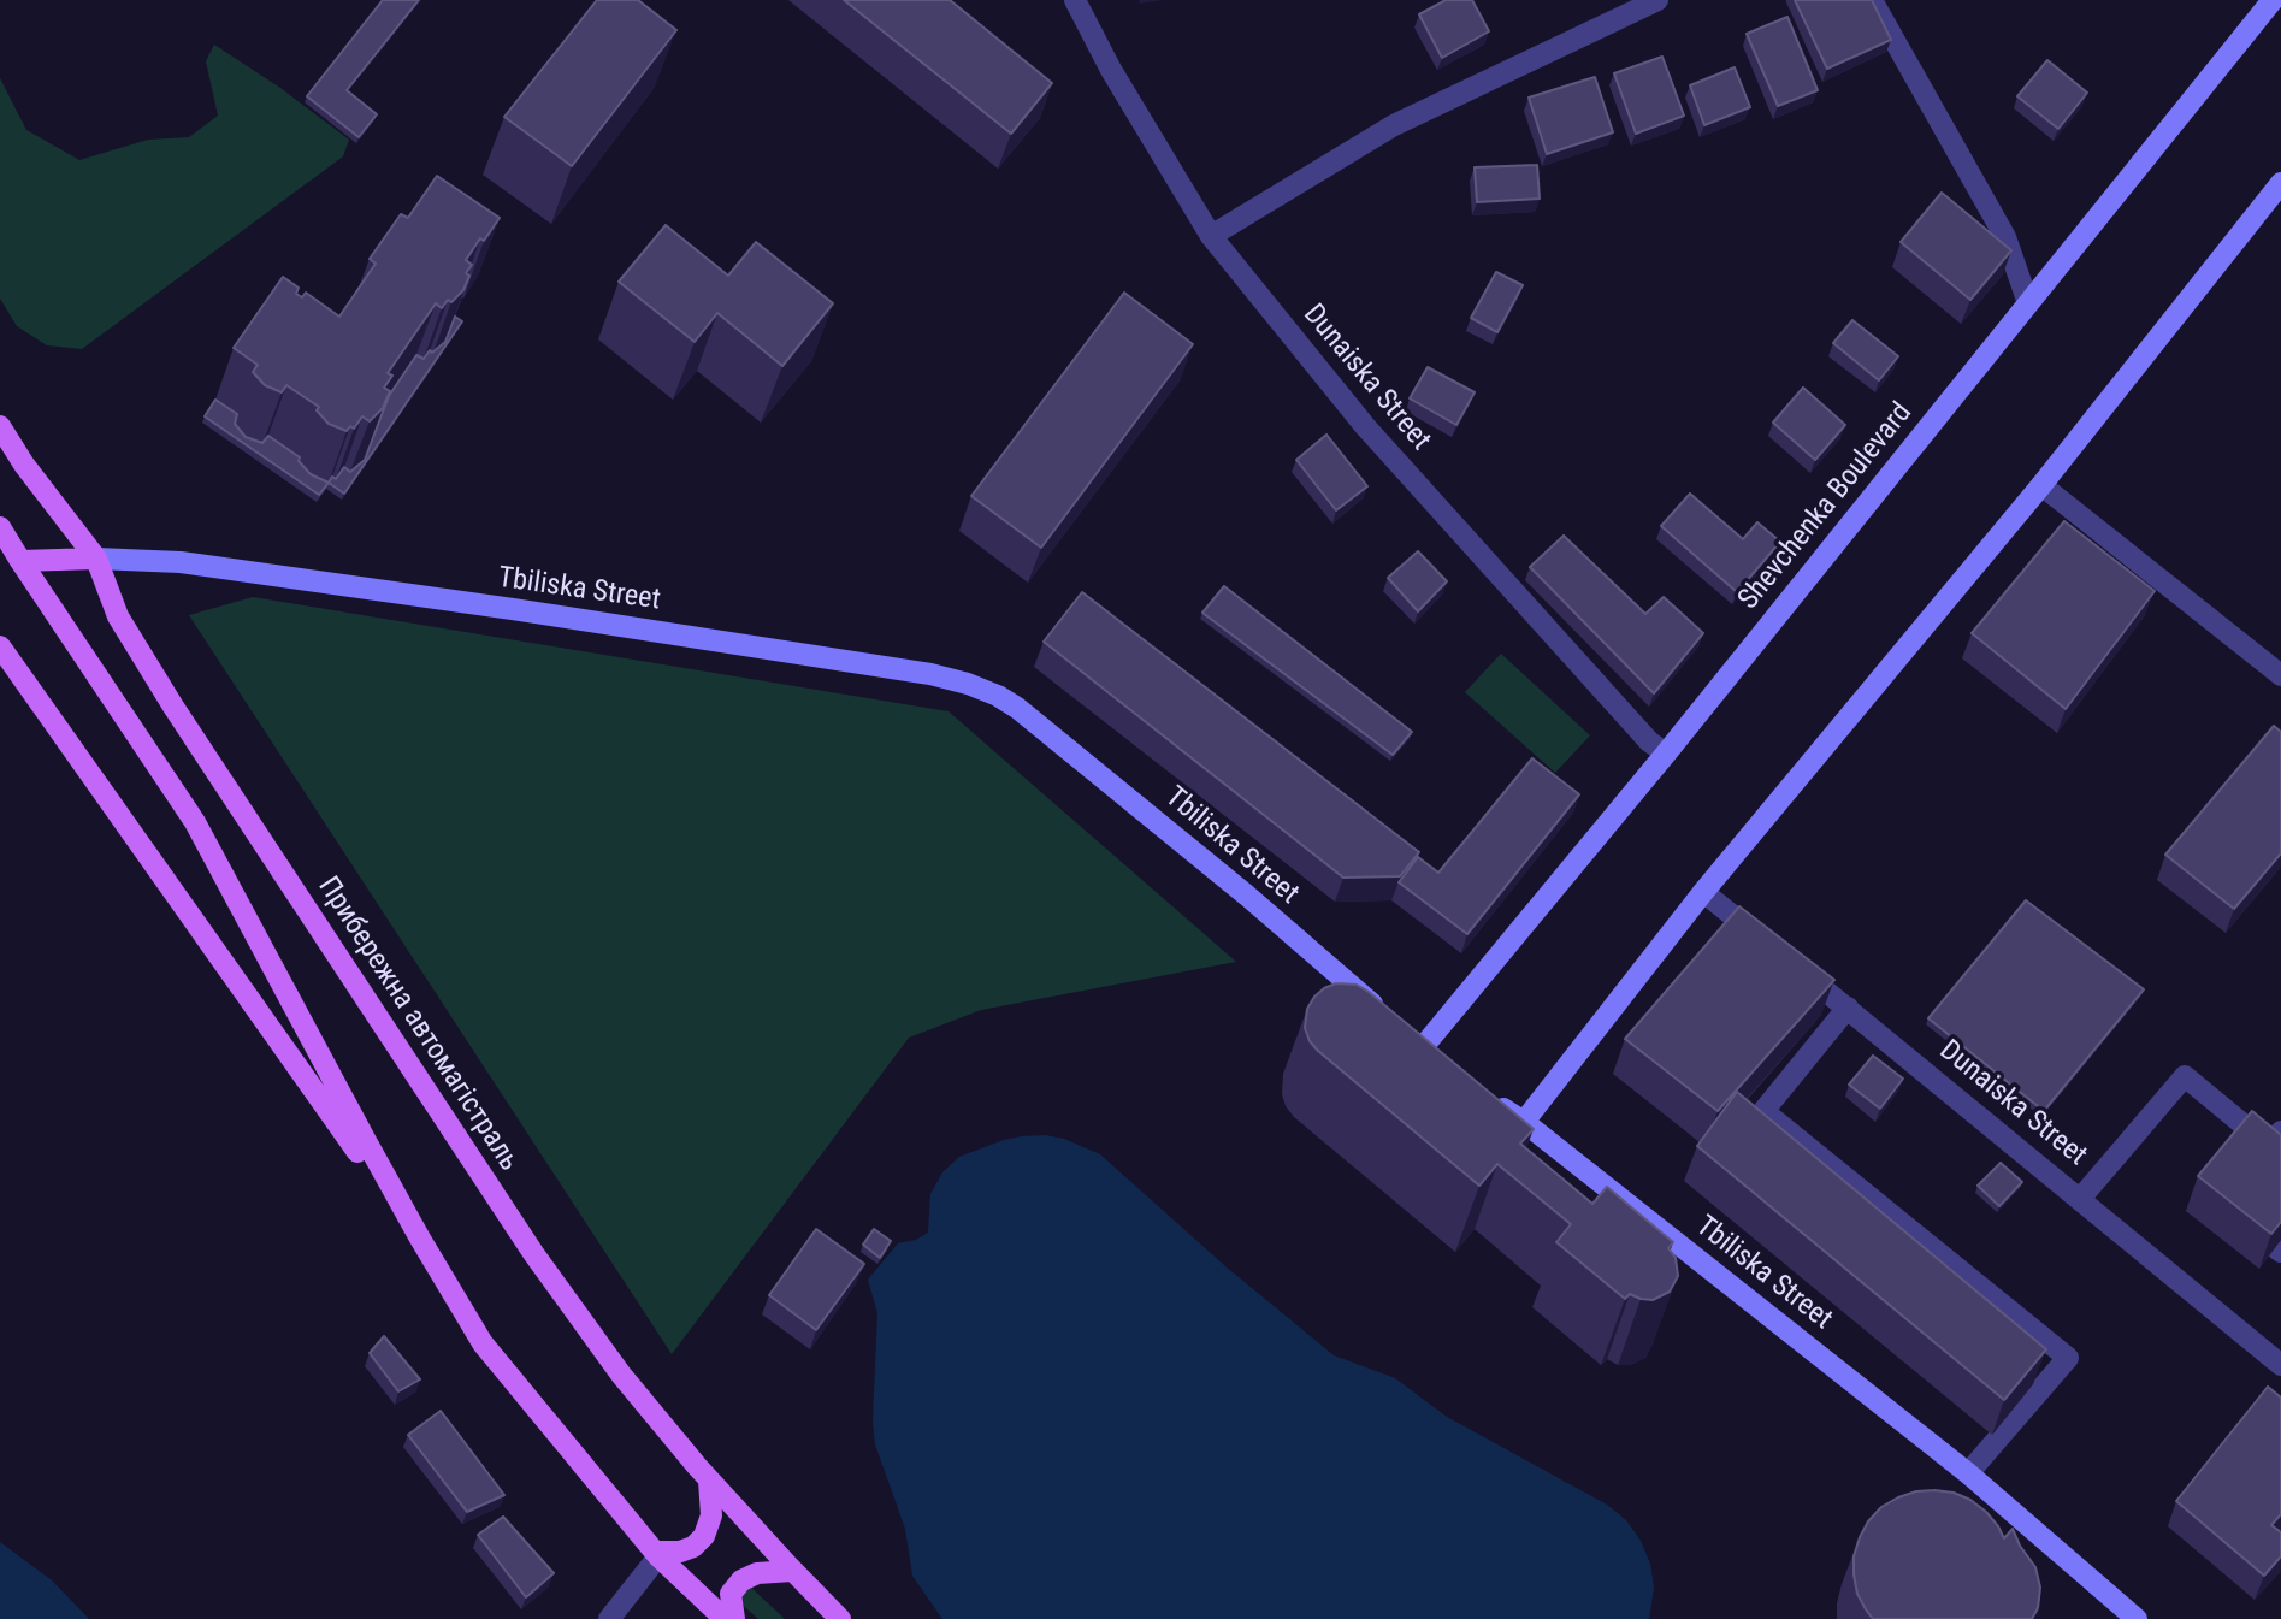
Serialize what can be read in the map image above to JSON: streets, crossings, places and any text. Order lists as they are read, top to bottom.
{
  "streets": {
    "main road": ["Прибережна автомагістраль"],
    "street": ["Dunaiska Street", "Shevchenka Boulevard", "Tbiliska Street"]
  },
  "crossings": [
    ["Dunaiska Street", "Shevchenka Boulevard"],
    ["Tbiliska Street", "Прибережна автомагістраль"]
  ]
}
